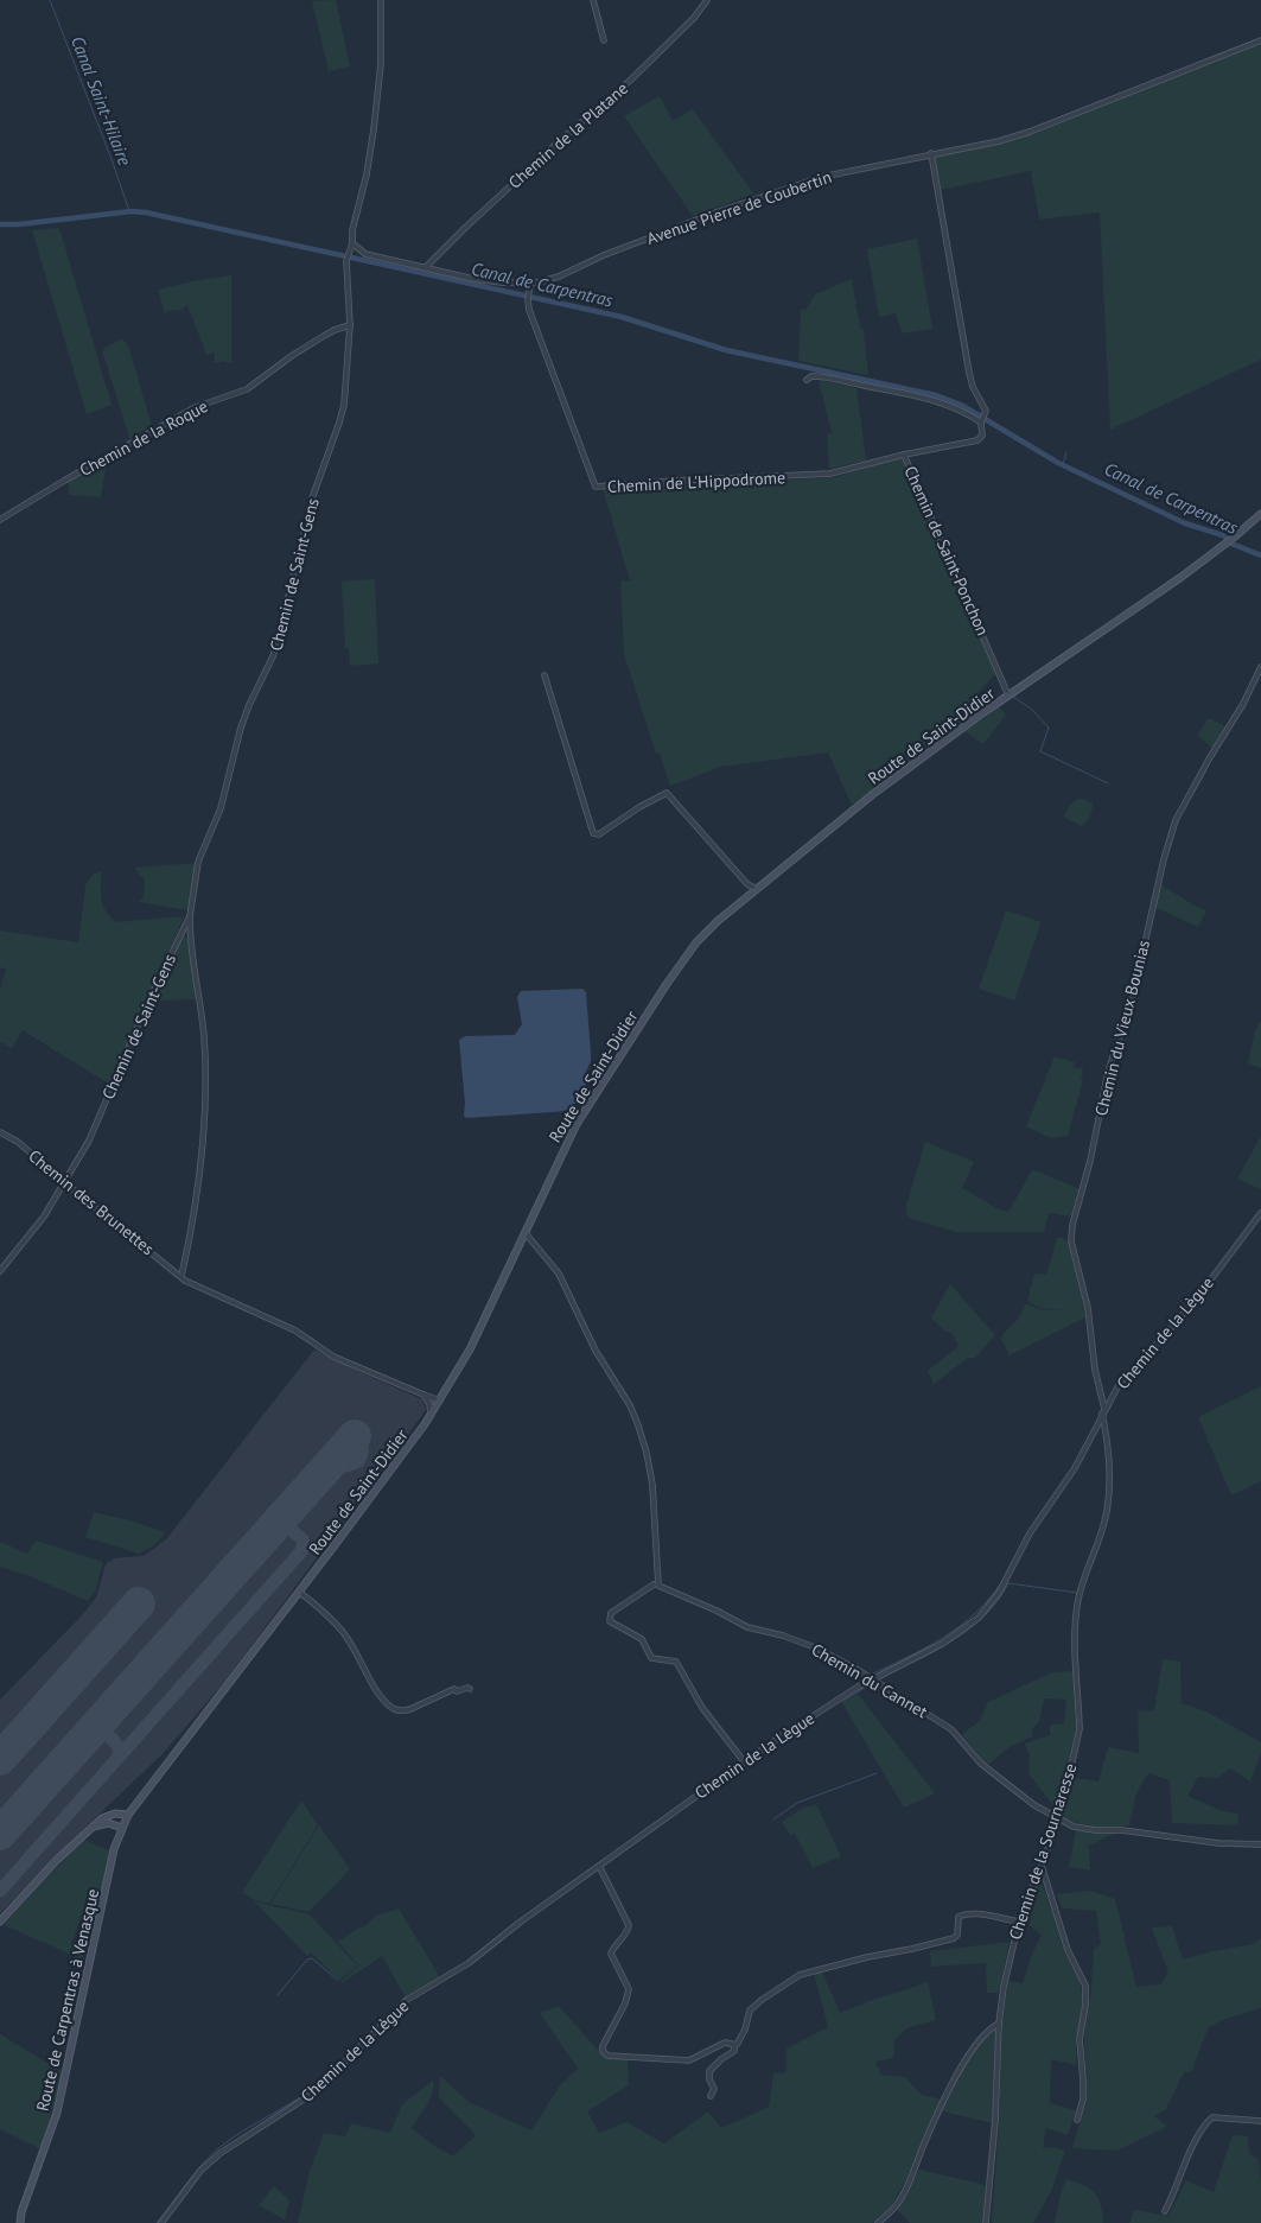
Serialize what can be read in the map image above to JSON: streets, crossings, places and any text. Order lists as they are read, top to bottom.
{
  "streets": {
    "main road": ["Route de Saint-Didier", "Route de Carpentras à Venasque"],
    "street": [
      "Chemin de la Platane",
      "Avenue Pierre de Coubertin",
      "Chemin de la Roque",
      "Chemin de L'Hippodrome",
      "Chemin de Saint-Ponchon",
      "Chemin de Saint-Gens",
      "Chemin du Vieux Bounias",
      "Chemin des Brunettes",
      "Chemin de la Lègue",
      "Chemin du Cannet",
      "Chemin de la Sournaresse"
    ]
  },
  "crossings": [
    ["Chemin de la Platane", "Avenue Pierre de Coubertin"],
    ["Avenue Pierre de Coubertin", "Chemin de L'Hippodrome"],
    ["Avenue Pierre de Coubertin", "Chemin de Saint-Ponchon"],
    ["Avenue Pierre de Coubertin", "Chemin de Saint-Gens"],
    ["Chemin de la Roque", "Chemin de Saint-Gens"],
    ["Chemin de L'Hippodrome", "Chemin de Saint-Ponchon"],
    ["Chemin de Saint-Ponchon", "Route de Saint-Didier"],
    ["Chemin de Saint-Gens", "Chemin des Brunettes"],
    ["Route de Saint-Didier", "Chemin des Brunettes"],
    ["Route de Saint-Didier", "Chemin du Cannet"],
    ["Route de Saint-Didier", "Route de Carpentras à Venasque"],
    ["Chemin du Vieux Bounias", "Chemin de la Lègue"],
    ["Chemin du Vieux Bounias", "Chemin de la Sournaresse"],
    ["Chemin de la Lègue", "Chemin du Cannet"],
    ["Chemin de la Lègue", "Chemin de la Sournaresse"],
    ["Chemin du Cannet", "Chemin de la Sournaresse"]
  ],
  "water": ["Canal Saint-Hilaire", "Canal de Carpentras"]
}
